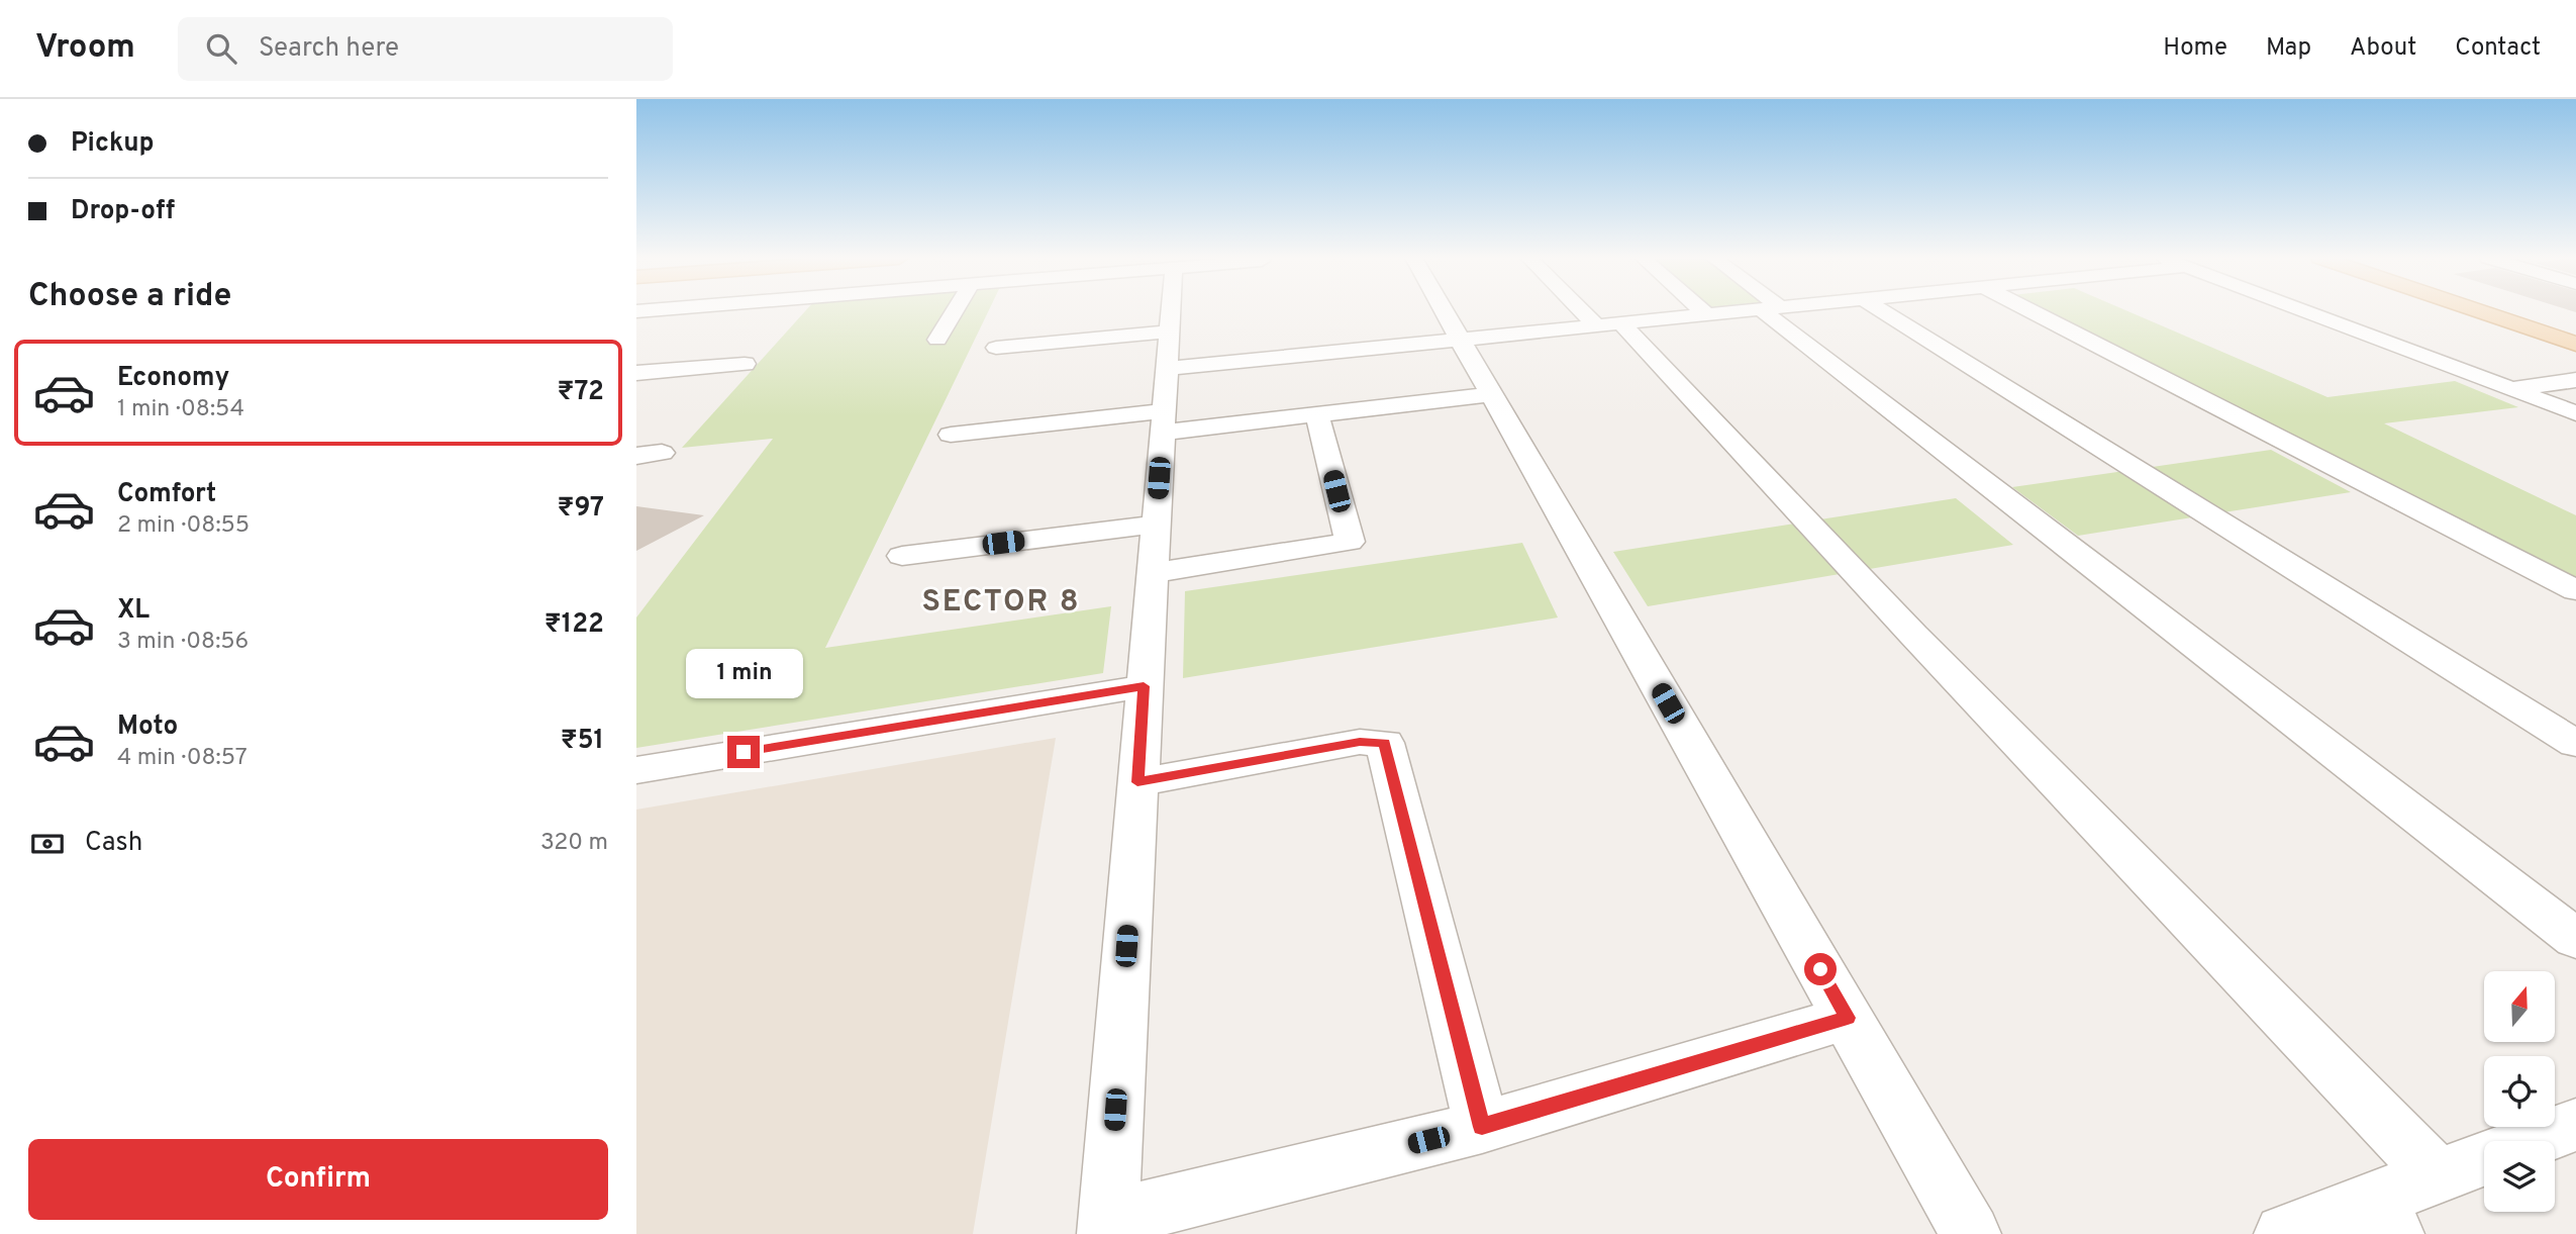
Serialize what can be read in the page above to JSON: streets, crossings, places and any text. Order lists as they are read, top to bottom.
{
  "districts": ["SECTOR 8"],
  "north": "top",
  "page": {
    "header": "Vroom",
    "search": "Search here",
    "nav": [
      "Home",
      "Map",
      "About",
      "Contact"
    ],
    "banner": ["Pickup", "Drop-off"],
    "heading": "Choose a ride",
    "list": [
      {
        "name": "Economy",
        "note": "1 min · 08:54",
        "value": "₹72"
      },
      {
        "name": "Comfort",
        "note": "2 min · 08:55",
        "value": "₹97"
      },
      {
        "name": "XL",
        "note": "3 min · 08:56",
        "value": "₹122"
      },
      {
        "name": "Moto",
        "note": "4 min · 08:57",
        "value": "₹51"
      }
    ],
    "bubble": "1 min",
    "pay": ["Cash", "320 m"],
    "buttons": "Confirm"
  }
}
